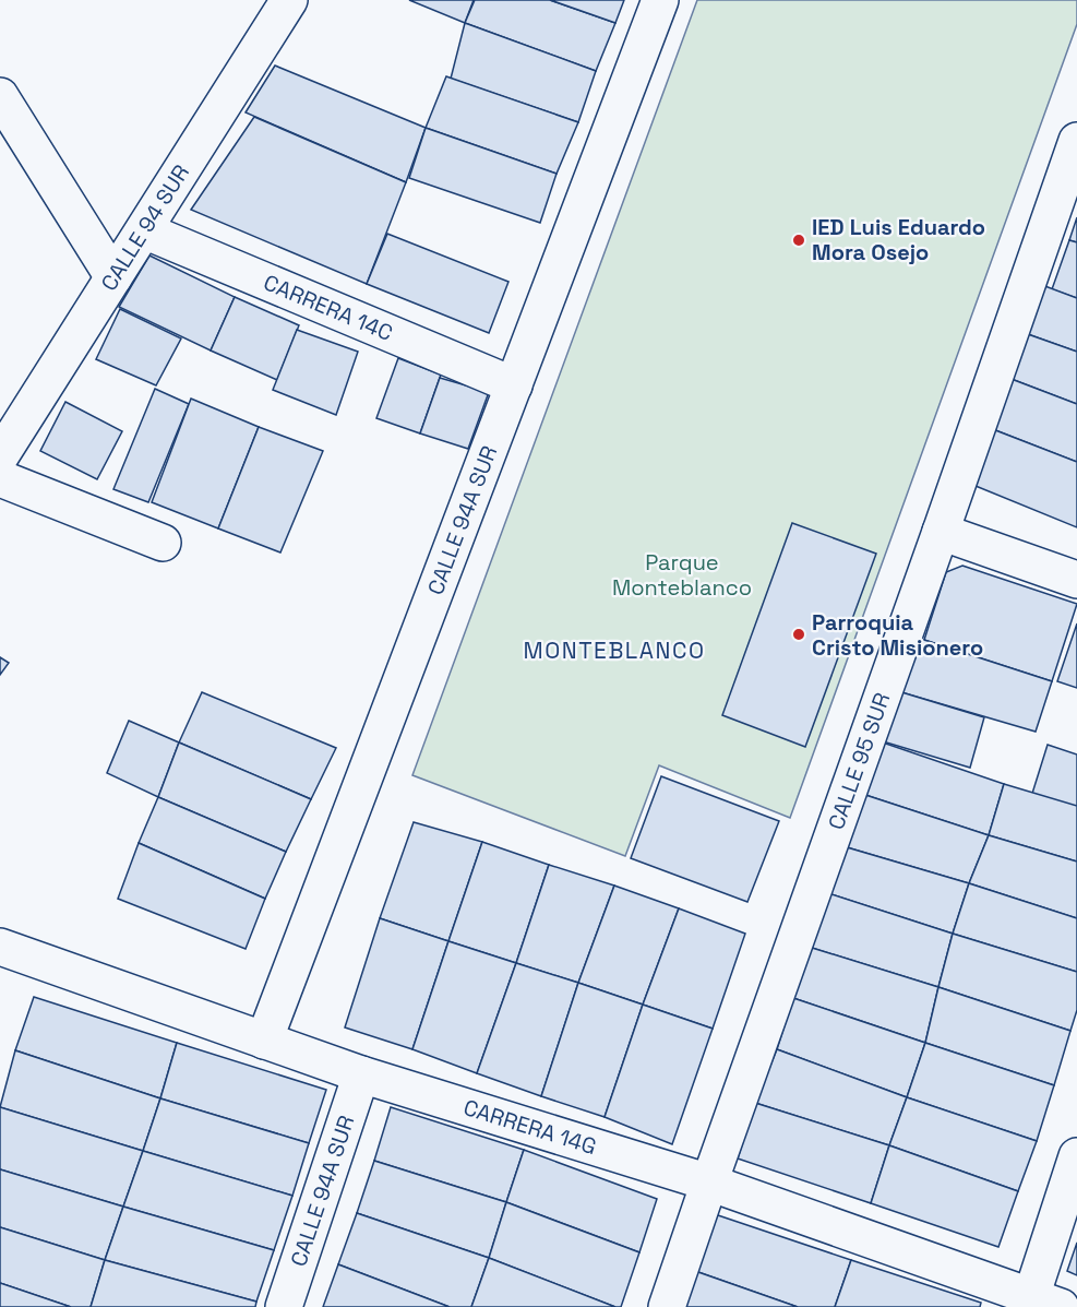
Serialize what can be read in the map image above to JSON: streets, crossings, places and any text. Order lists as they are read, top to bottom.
{
  "streets": {
    "street": [
      "CALLE 94 SUR",
      "CARRERA 14C",
      "CALLE 94A SUR",
      "CALLE 95 SUR",
      "CARRERA 14G"
    ]
  },
  "crossings": [
    ["CALLE 94 SUR", "CARRERA 14C"],
    ["CARRERA 14C", "CALLE 94A SUR"],
    ["CALLE 94A SUR", "CARRERA 14G"],
    ["CALLE 95 SUR", "CARRERA 14G"]
  ],
  "districts": ["MONTEBLANCO"],
  "parks": ["Parque Monteblanco"],
  "places": ["IED Luis Eduardo Mora Osejo", "Parroquia Cristo Misionero"]
}
